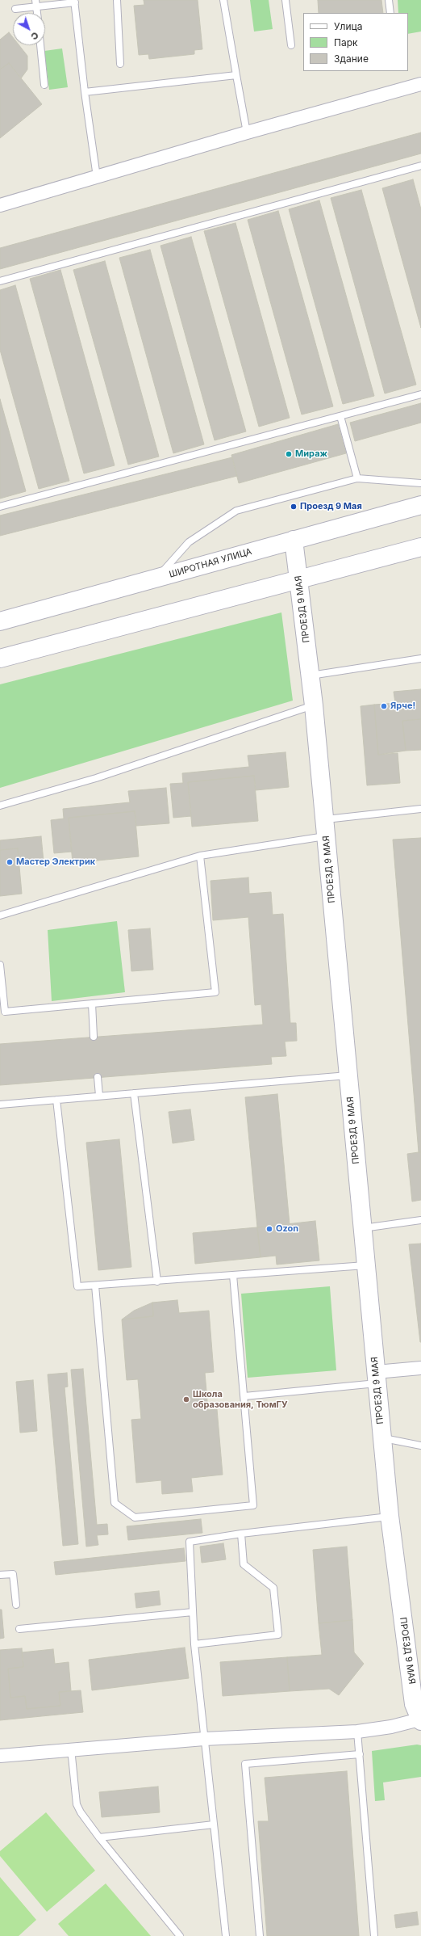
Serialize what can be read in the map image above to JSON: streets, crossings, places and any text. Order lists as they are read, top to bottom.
{
  "streets": {
    "street": ["ШИРОТНАЯ УЛИЦА", "ПРОЕЗД 9 МАЯ"]
  },
  "crossings": [
    ["ШИРОТНАЯ УЛИЦА", "ПРОЕЗД 9 МАЯ"]
  ],
  "places": [
    "Мираж",
    "Проезд 9 Мая",
    "Ярче!",
    "Мастер Электрик",
    "Ozon",
    "Школа образования, ТюмГУ"
  ],
  "legend": ["Улица", "Парк", "Здание"],
  "north": "bottom right"
}
